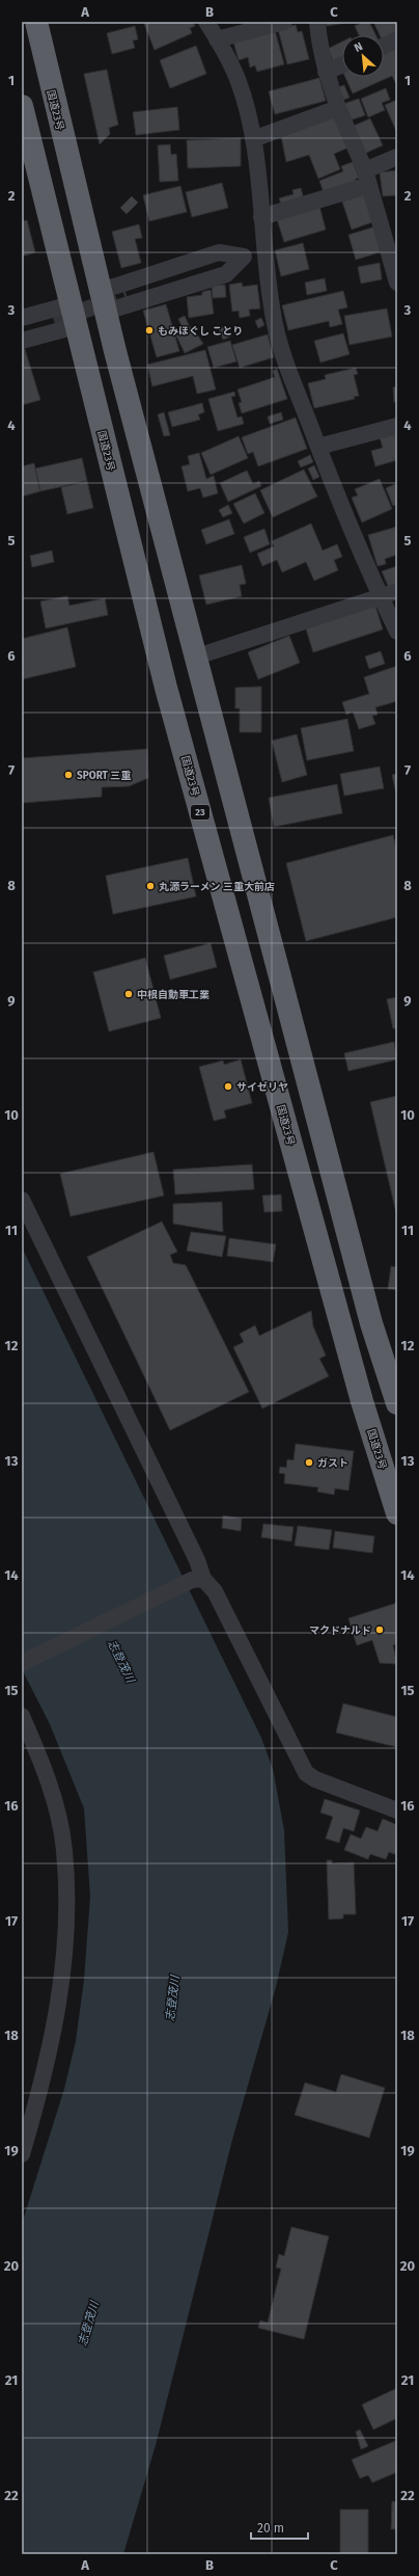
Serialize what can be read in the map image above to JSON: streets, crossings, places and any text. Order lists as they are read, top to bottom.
{
  "streets": {
    "highway": ["国道23号", "23"]
  },
  "water": ["志登茂川"],
  "places": [
    "もみほぐし ことり",
    "SPORT 三重",
    "丸源ラーメン 三重大前店",
    "中根自動車工業",
    "サイゼリヤ",
    "ガスト",
    "マクドナルド"
  ],
  "scale_bar": "20 m",
  "north": "top left",
  "grid": {
    "columns": ["A", "B", "C"],
    "rows": [
      "1",
      "2",
      "3",
      "4",
      "5",
      "6",
      "7",
      "8",
      "9",
      "10",
      "11",
      "12",
      "13",
      "14",
      "15",
      "16",
      "17",
      "18",
      "19",
      "20",
      "21",
      "22"
    ]
  }
}
